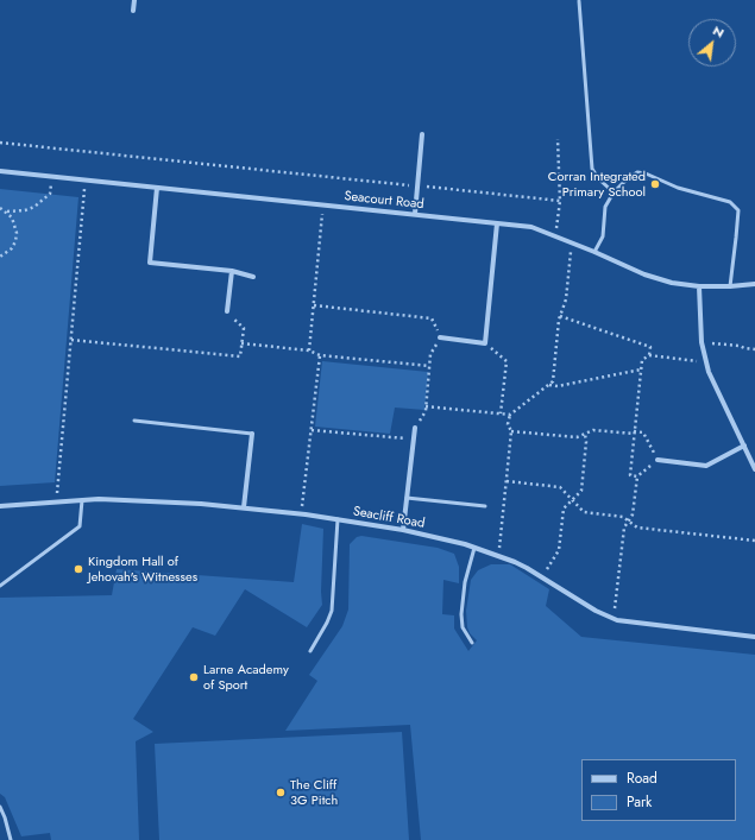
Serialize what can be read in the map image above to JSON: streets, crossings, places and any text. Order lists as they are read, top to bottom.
{
  "streets": {
    "street": ["Seacourt Road", "Seacliff Road"]
  },
  "places": [
    "Corran Integrated Primary School",
    "Kingdom Hall of Jehovah's Witnesses",
    "Larne Academy of Sport",
    "The Cliff 3G Pitch"
  ],
  "legend": ["Road", "Park"],
  "north": "top right"
}
